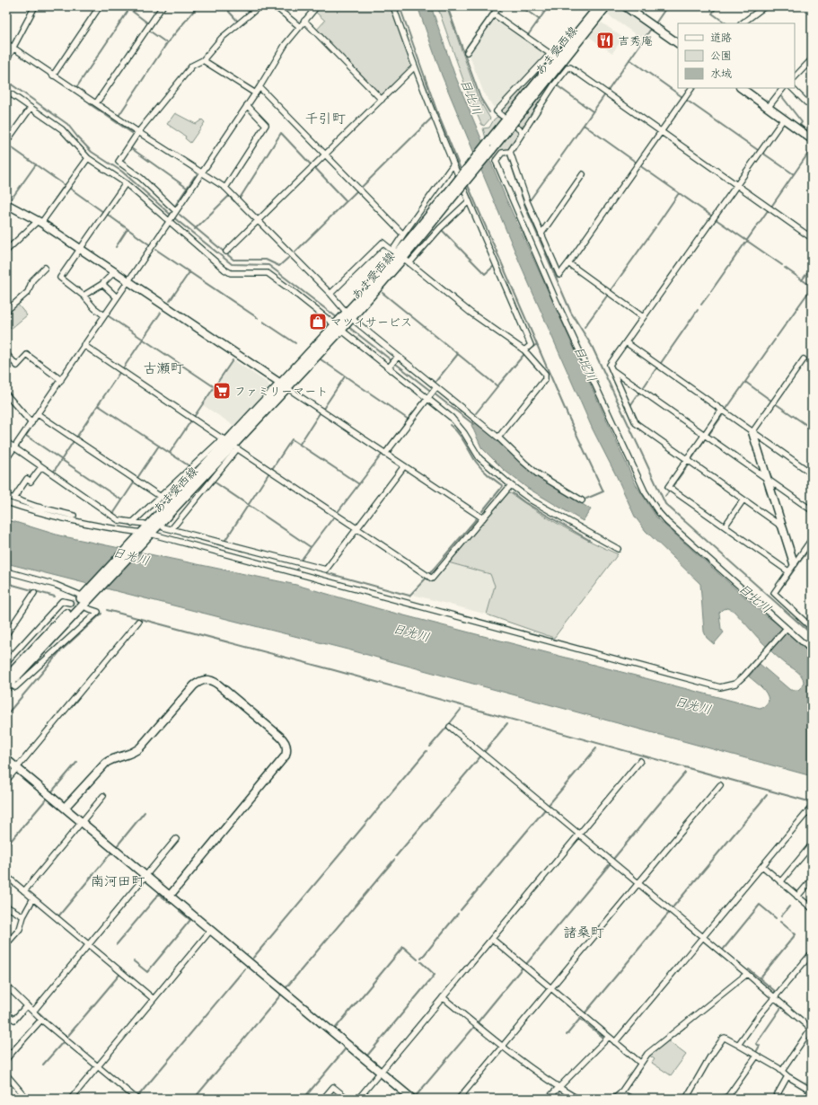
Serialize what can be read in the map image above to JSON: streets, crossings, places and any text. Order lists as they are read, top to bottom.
{
  "streets": {
    "main road": ["あま愛西線"]
  },
  "districts": [
    "千引町",
    "古瀬町",
    "南河田町",
    "諸桑町"
  ],
  "water": ["目比川", "日光川"],
  "places": {
    "restaurant": ["吉秀庵"],
    "shop": ["マツイサービス"],
    "supermarket": ["ファミリーマート"]
  },
  "legend": ["道路", "公園", "水域"]
}
